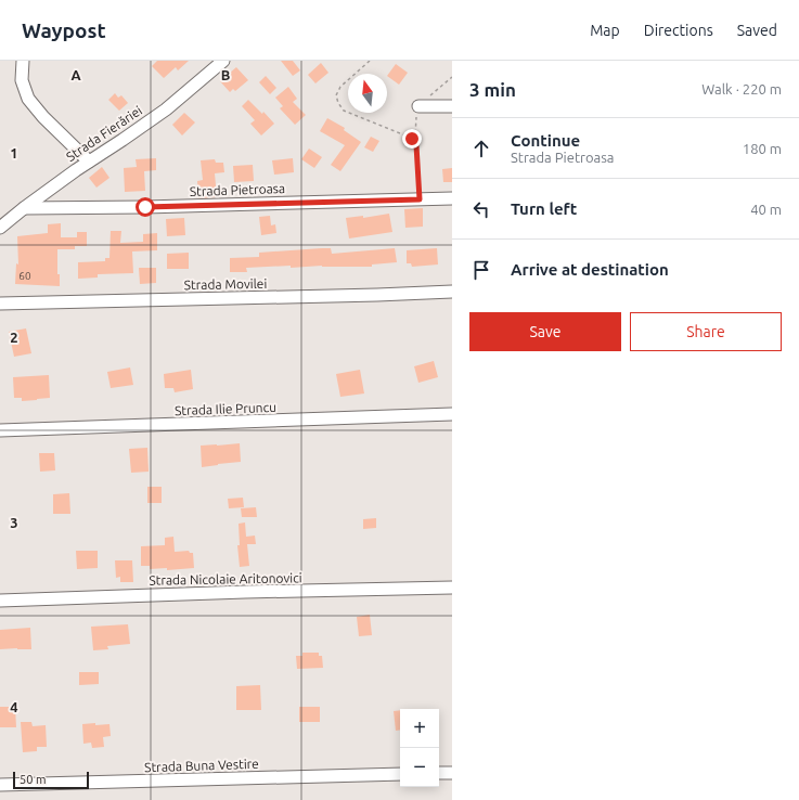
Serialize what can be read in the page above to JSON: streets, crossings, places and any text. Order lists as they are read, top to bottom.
{
  "streets": {
    "street": [
      "Strada Fierăriei",
      "Strada Pietroasa",
      "Strada Movilei",
      "Strada Ilie Pruncu",
      "Strada Nicolaie Aritonovici",
      "Strada Buna Vestire"
    ]
  },
  "crossings": [
    ["Strada Fierăriei", "Strada Pietroasa"]
  ],
  "house_numbers": ["60"],
  "scale_bar": "50 m",
  "north": "top",
  "page": {
    "header": "Waypost",
    "nav": ["Map", "Directions", "Saved"],
    "heading": ["3 min", "Walk · 220 m"],
    "list": [
      ["Continue", "Strada Pietroasa", "180 m"],
      ["Turn left", "40 m"],
      "Arrive at destination"
    ],
    "buttons": ["Save", "Share"],
    "map_buttons": ["+", "−"],
    "scale": "50 m"
  },
  "grid": {
    "columns": ["A", "B"],
    "rows": [
      "1",
      "2",
      "3",
      "4"
    ]
  }
}
